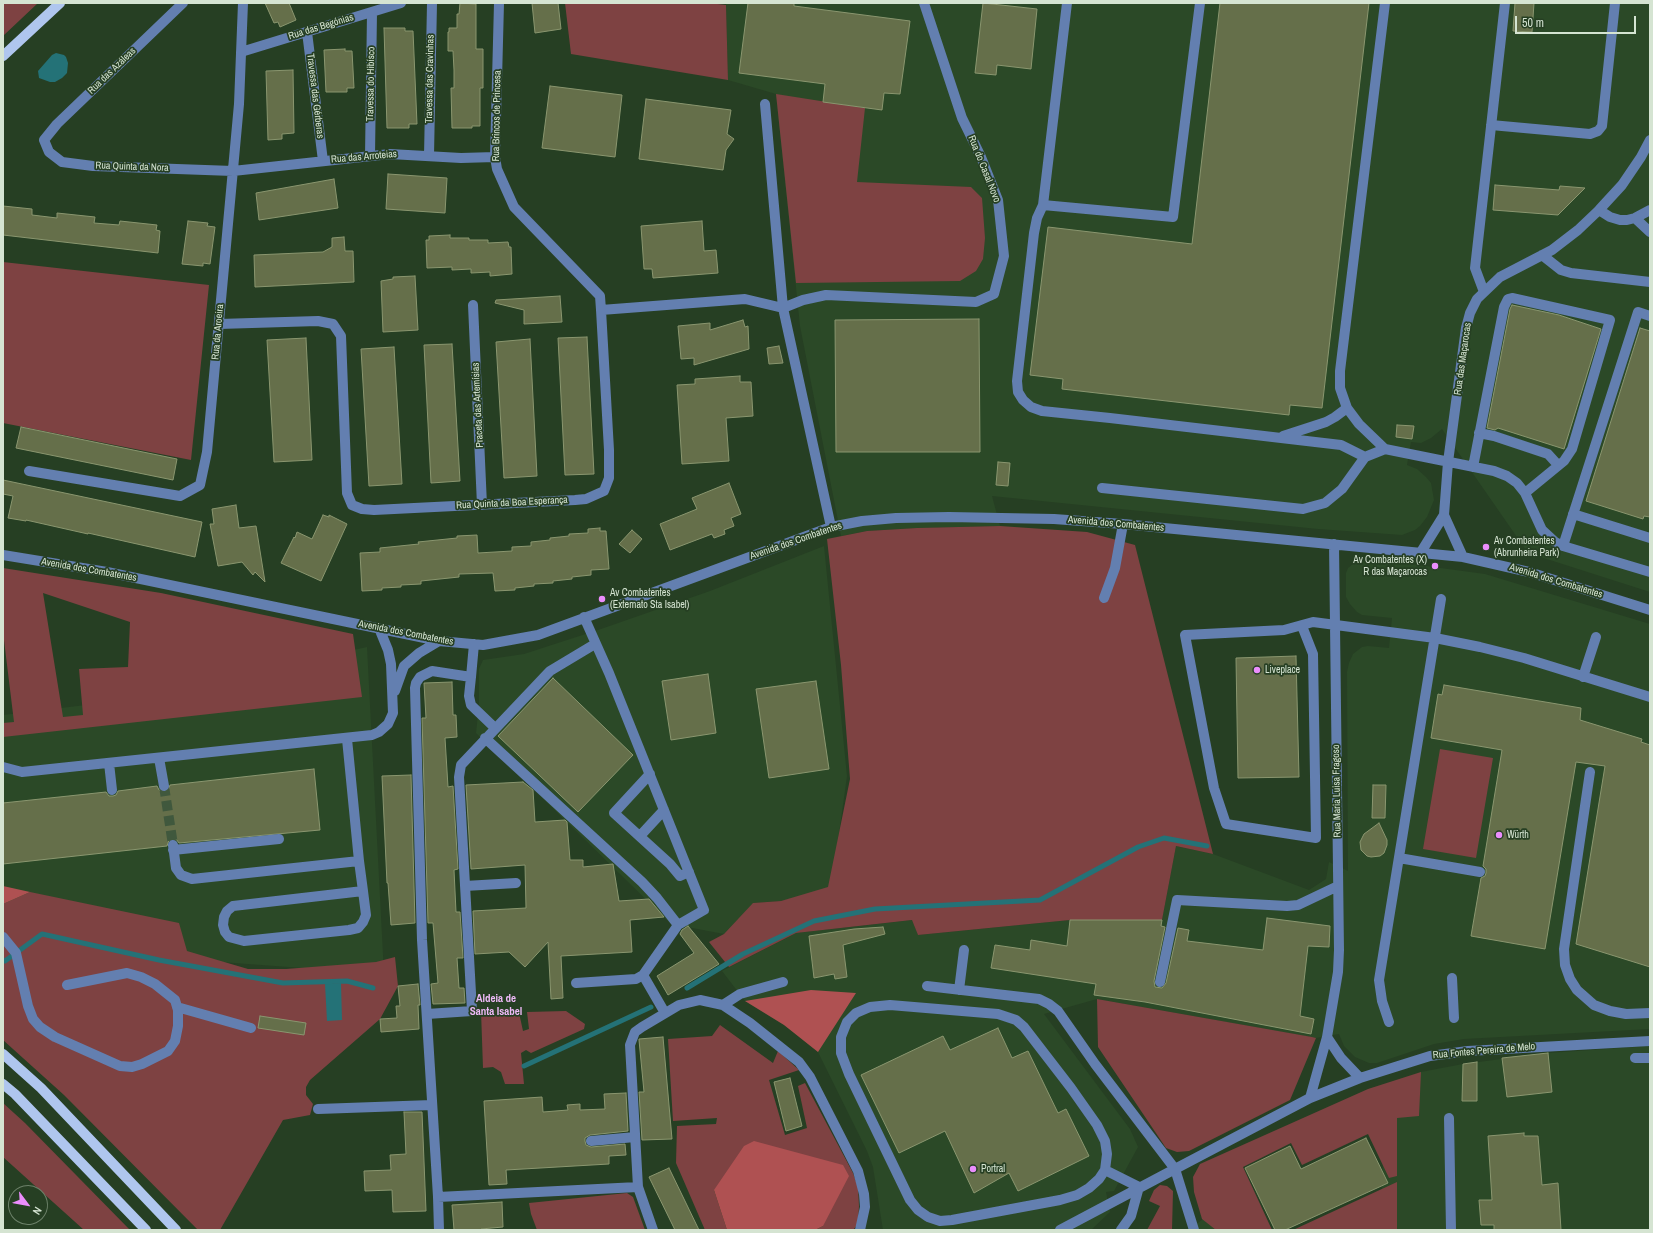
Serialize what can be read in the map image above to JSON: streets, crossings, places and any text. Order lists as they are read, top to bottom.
{
  "streets": {
    "street": [
      "Rua das Begónias",
      "Rua das Azáleas",
      "Travessa das Cravinhas",
      "Travessa do Hibísco",
      "Travessa das Gérberas",
      "Rua Brincos de Princesa",
      "Rua das Arroteias",
      "Rua Quinta da Nora",
      "Rua do Casal Novo",
      "Rua da Aroeira",
      "Rua das Maçarocas",
      "Praceta das Artemísias",
      "Rua Quinta da Boa Esperança",
      "Avenida dos Combatentes",
      "Rua Maria Luisa Fragoso",
      "Rua Fontes Pereira de Melo"
    ]
  },
  "crossings": [
    ["Rua das Begónias", "Travessa do Hibísco"],
    ["Rua das Begónias", "Travessa das Gérberas"],
    ["Rua das Begónias", "Rua da Aroeira"],
    ["Rua das Azáleas", "Rua Quinta da Nora"],
    ["Travessa das Cravinhas", "Rua das Arroteias"],
    ["Travessa do Hibísco", "Rua das Arroteias"],
    ["Travessa das Gérberas", "Rua das Arroteias"],
    ["Rua Brincos de Princesa", "Rua das Arroteias"],
    ["Rua Brincos de Princesa", "Rua Quinta da Boa Esperança"],
    ["Rua das Arroteias", "Rua Quinta da Nora"],
    ["Rua das Arroteias", "Rua da Aroeira"],
    ["Rua Quinta da Nora", "Rua da Aroeira"],
    ["Rua da Aroeira", "Rua Quinta da Boa Esperança"],
    ["Rua das Maçarocas", "Avenida dos Combatentes"],
    ["Praceta das Artemísias", "Rua Quinta da Boa Esperança"],
    ["Avenida dos Combatentes", "Rua Maria Luisa Fragoso"],
    ["Rua Maria Luisa Fragoso", "Rua Fontes Pereira de Melo"]
  ],
  "districts": ["Aldeia de Santa Isabel"],
  "places": [
    "Av Combatentes (Abrunheira Park)",
    "Av Combatentes (X) R das Maçarocas",
    "Av Combatentes (Externato Sta Isabel)",
    "Liveplace",
    "Würth",
    "Portral"
  ],
  "scale_bar": "50 m",
  "north": "bottom right"
}
